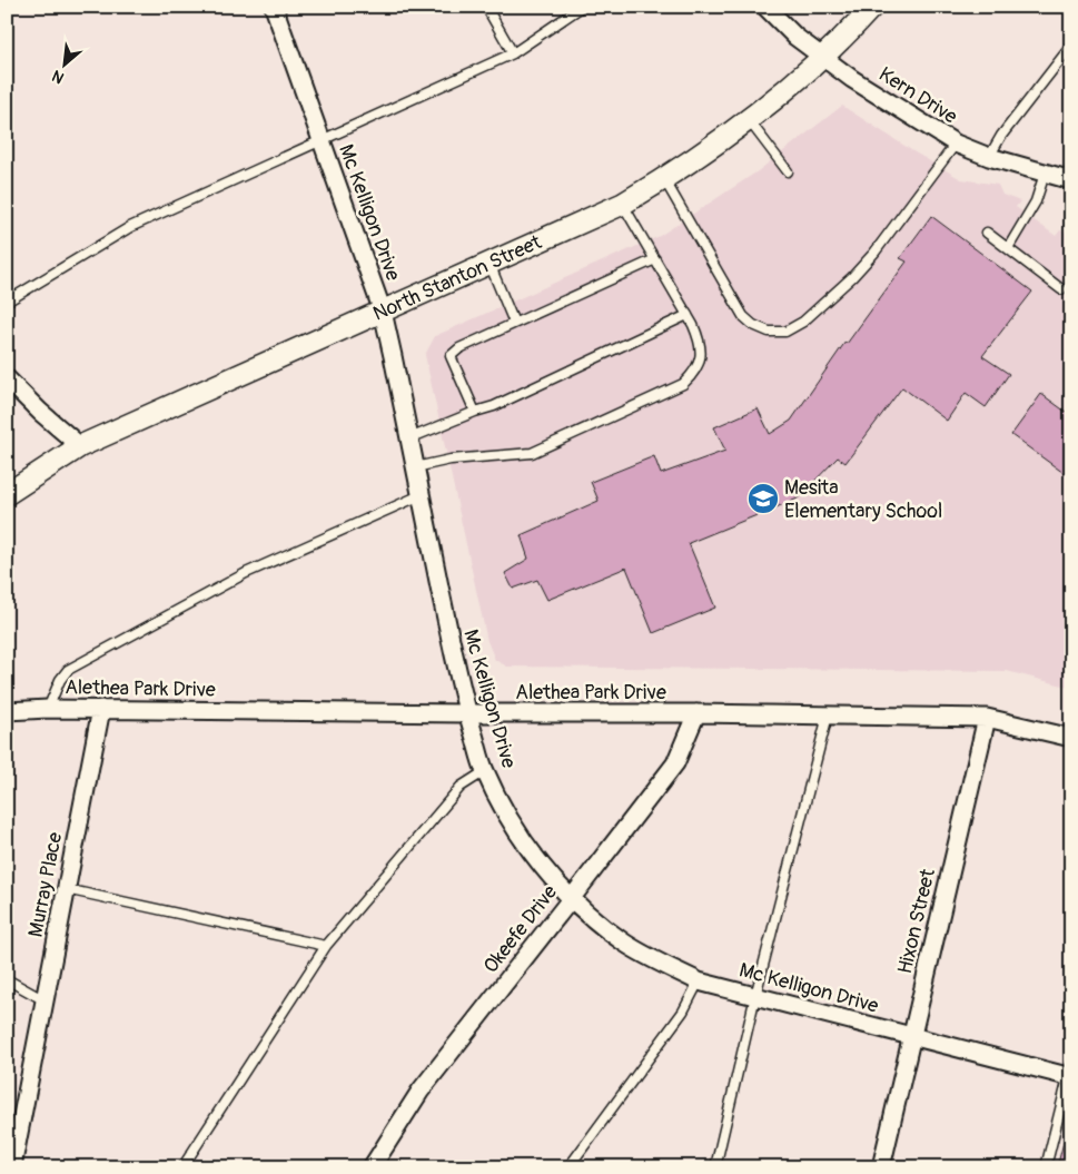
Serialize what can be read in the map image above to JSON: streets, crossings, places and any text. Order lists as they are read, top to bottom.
{
  "streets": {
    "street": [
      "Kern Drive",
      "Mc Kelligon Drive",
      "North Stanton Street",
      "Alethea Park Drive",
      "Murray Place",
      "Hixon Street",
      "Okeefe Drive"
    ]
  },
  "crossings": [
    ["Kern Drive", "North Stanton Street"],
    ["Mc Kelligon Drive", "North Stanton Street"],
    ["Mc Kelligon Drive", "Alethea Park Drive"],
    ["Mc Kelligon Drive", "Hixon Street"],
    ["Mc Kelligon Drive", "Okeefe Drive"],
    ["Alethea Park Drive", "Murray Place"],
    ["Alethea Park Drive", "Hixon Street"],
    ["Alethea Park Drive", "Okeefe Drive"]
  ],
  "places": {
    "school or university": ["Mesita Elementary School"]
  },
  "north": "bottom left"
}
